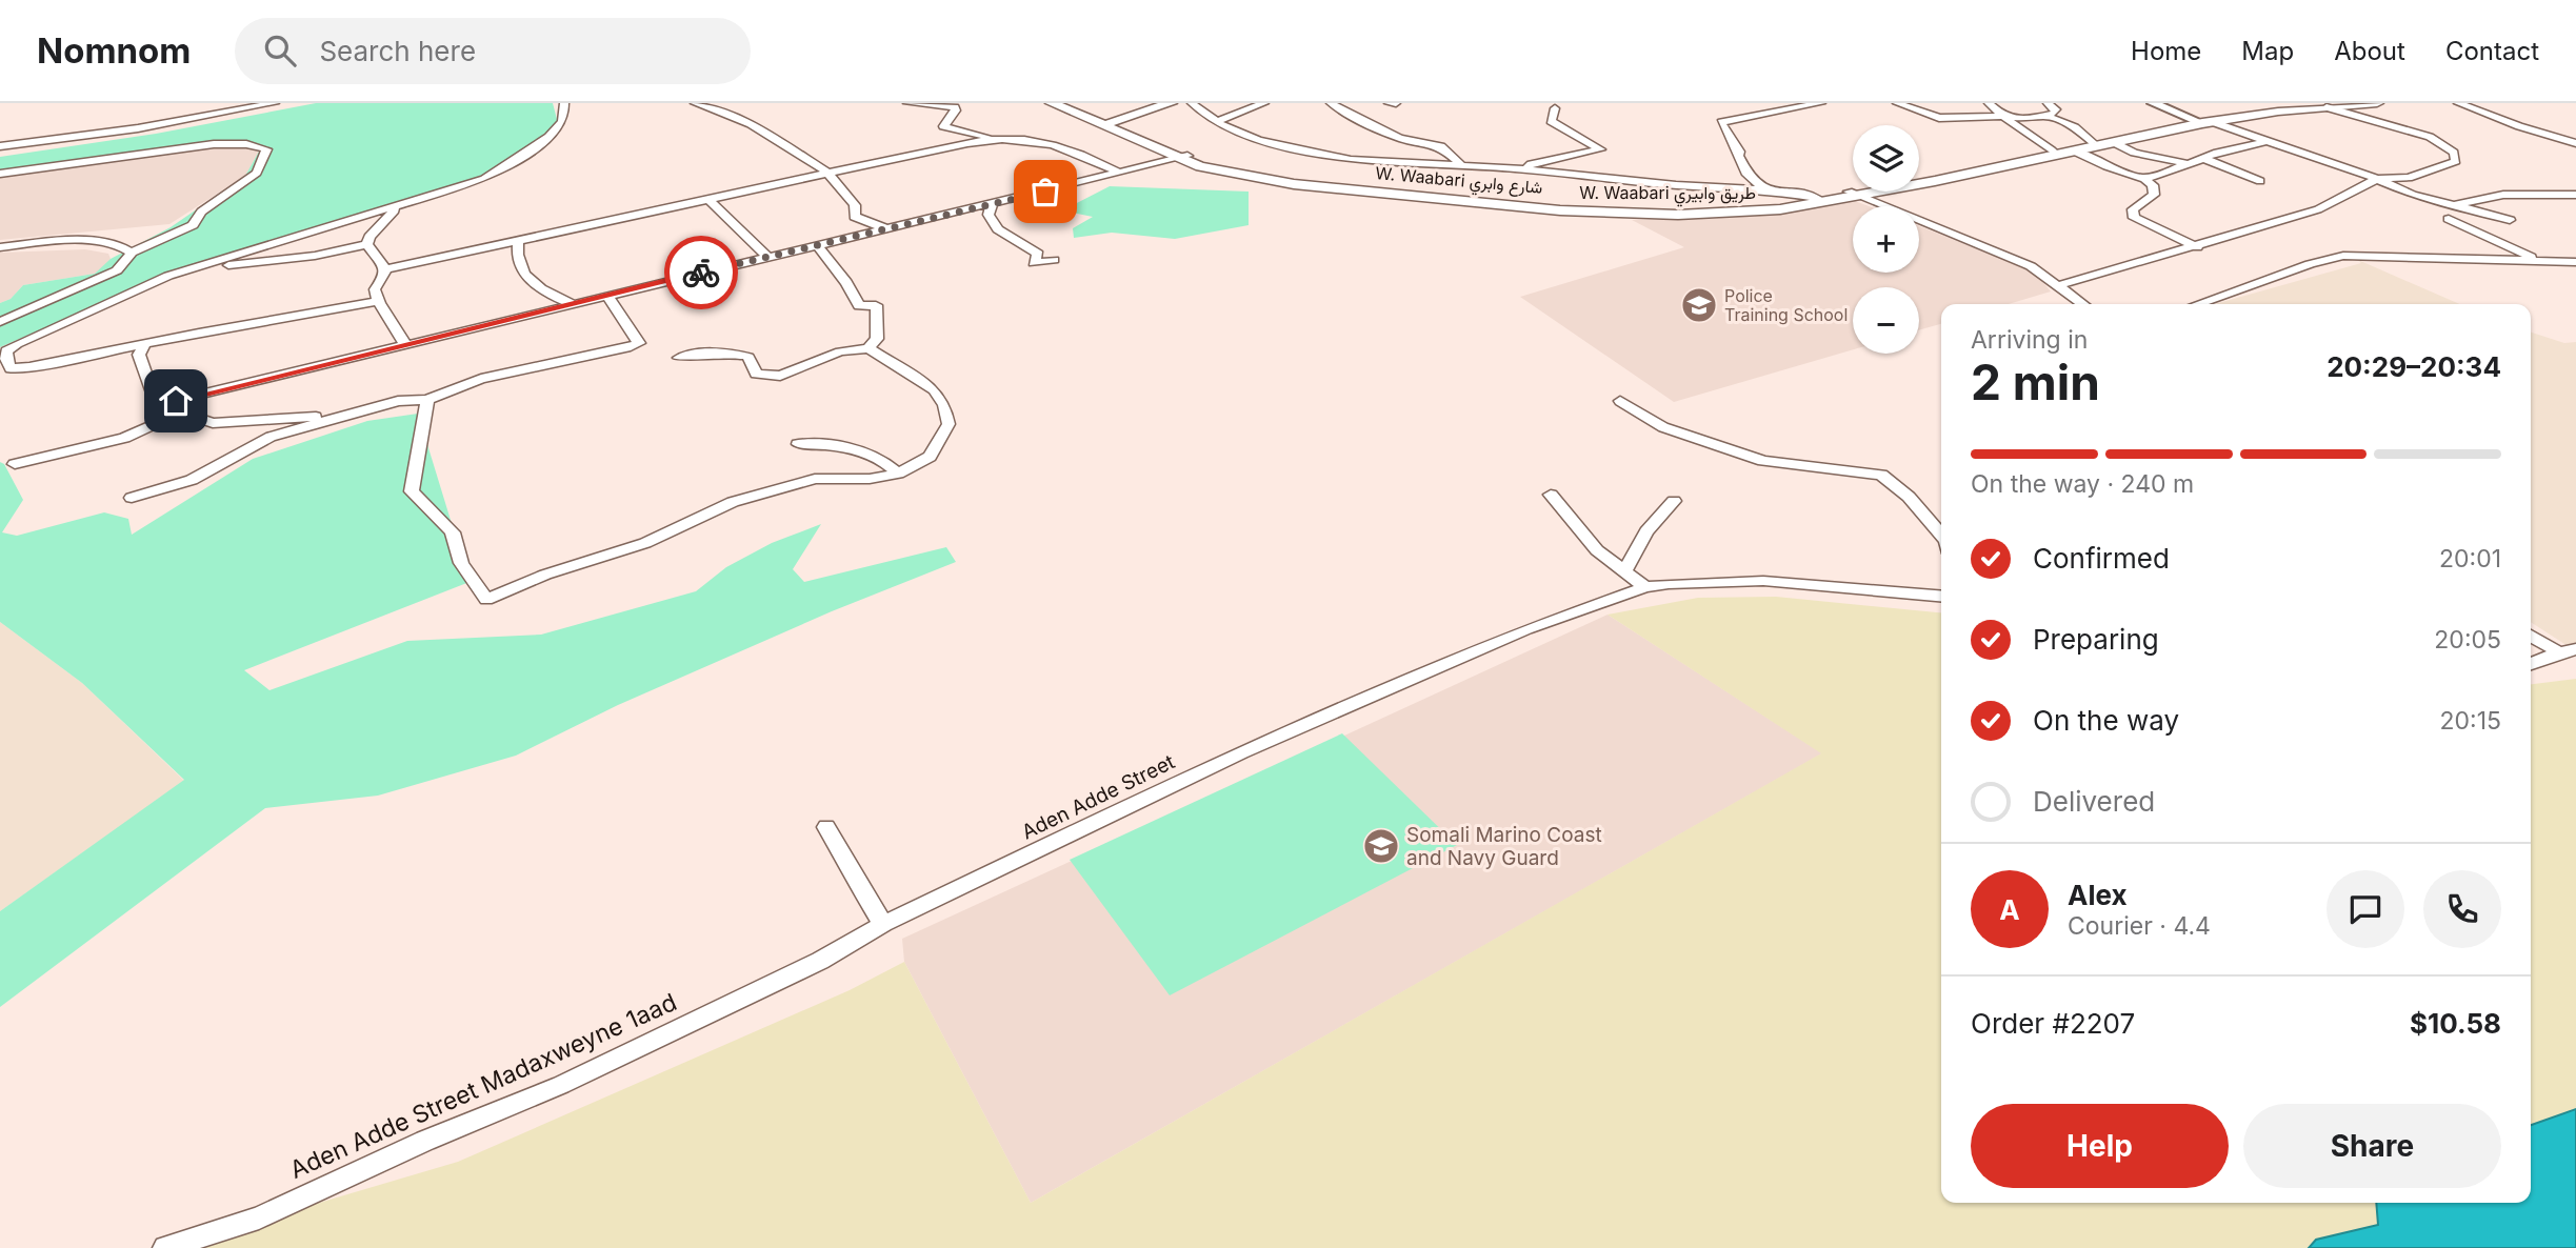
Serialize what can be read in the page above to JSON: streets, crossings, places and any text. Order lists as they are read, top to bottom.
{
  "streets": {
    "main road": ["W. Waabari شارع وابري", "W. Waabari طريق وابيري"],
    "street": ["Aden Adde Street", "Aden Adde Street Madaxweyne 1aad"]
  },
  "crossings": [
    ["W. Waabari شارع وابري", "W. Waabari طريق وابيري"],
    ["Aden Adde Street", "Aden Adde Street Madaxweyne 1aad"]
  ],
  "places": {
    "school or university": ["Police Training School", "Somali Marino Coast and Navy Guard"]
  },
  "page": {
    "header": "Nomnom",
    "search": "Search here",
    "nav": [
      "Home",
      "Map",
      "About",
      "Contact"
    ],
    "map_buttons": ["+", "−"],
    "heading": ["2 min", "Arriving in", "20:29–20:34"],
    "panel": [
      "Alex",
      "Courier · 4.4",
      "Order #2207",
      "$10.58"
    ],
    "bar": "On the way · 240 m",
    "list": [
      ["Confirmed", "20:01"],
      ["Preparing", "20:05"],
      ["On the way", "20:15"],
      "Delivered"
    ],
    "round": "A",
    "buttons": ["Help", "Share"]
  }
}
